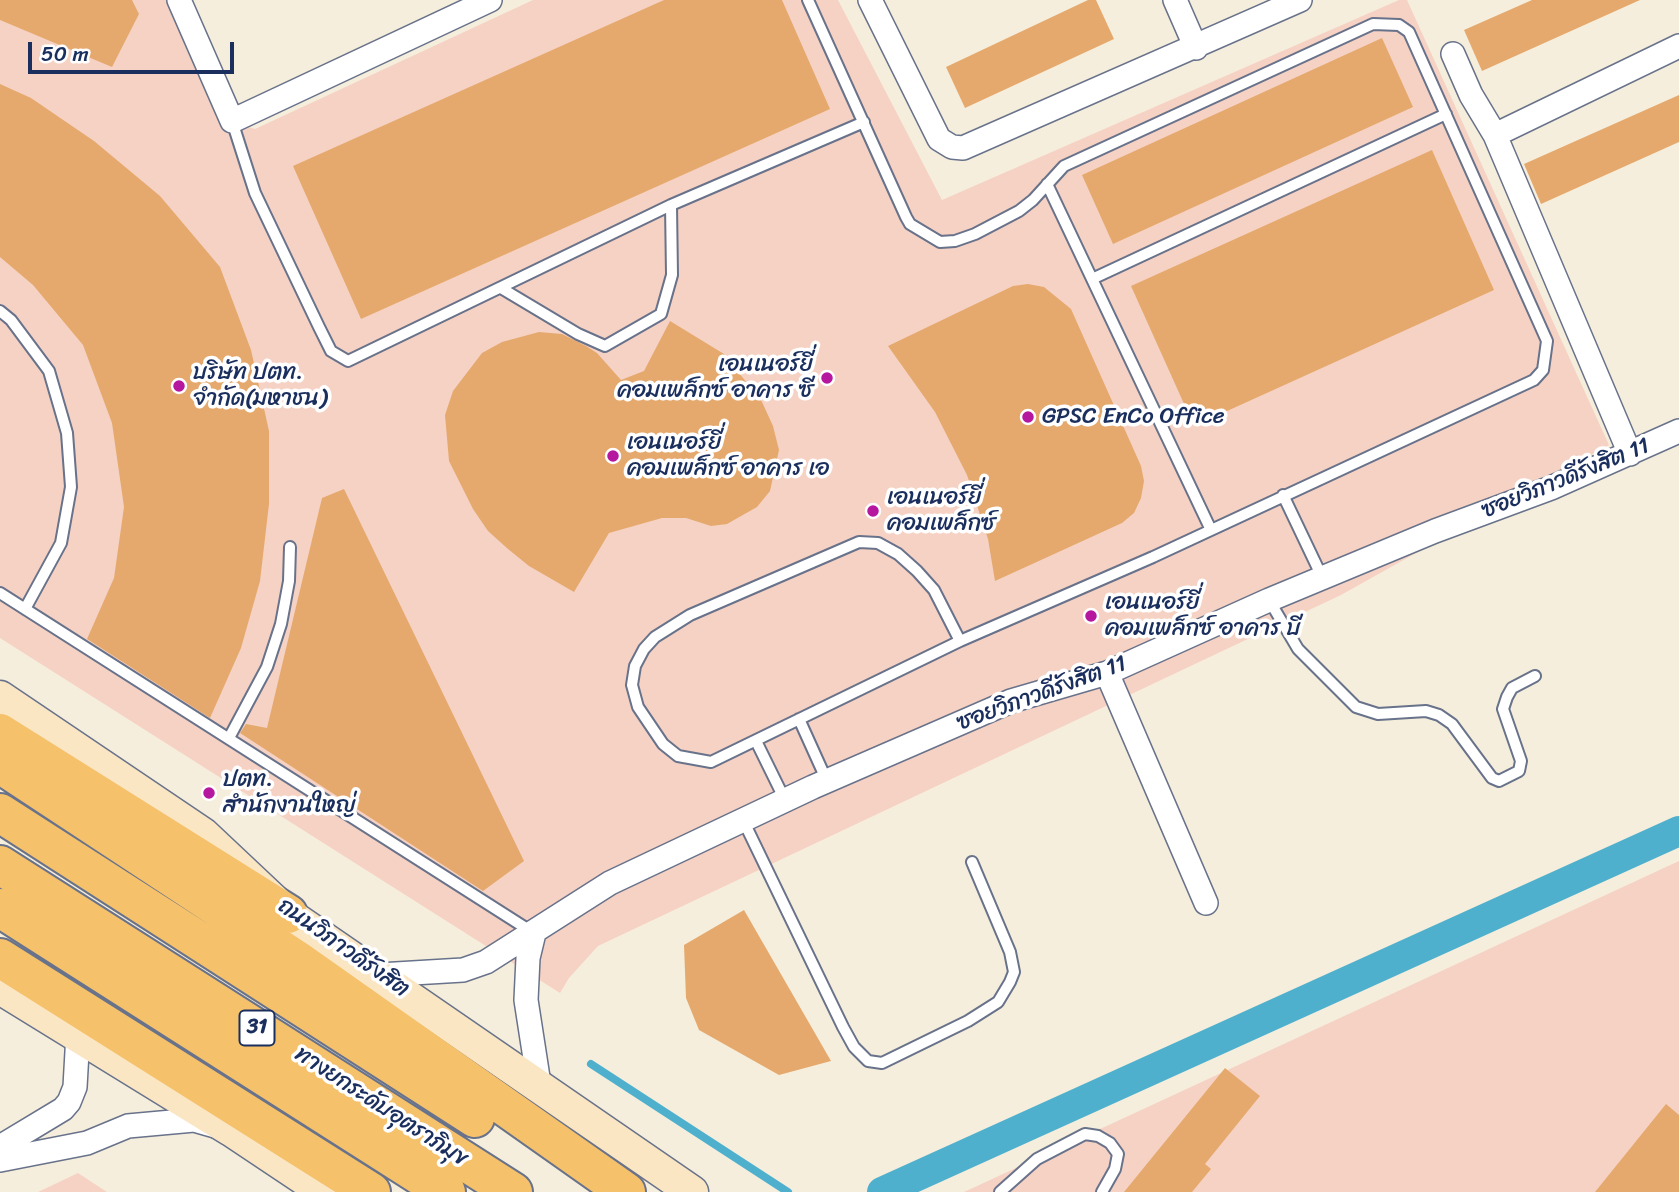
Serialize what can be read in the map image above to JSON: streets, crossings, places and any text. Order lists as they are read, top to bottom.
{
  "streets": {
    "highway": ["31", "ทางยกระดับอุตราภิมุข"],
    "main road": ["ถนนวิภาวดีรังสิต"],
    "street": ["ซอยวิภาวดีรังสิต 11"]
  },
  "crossings": [
    ["ซอยวิภาวดีรังสิต 11", "ถนนวิภาวดีรังสิต"]
  ],
  "places": [
    "เอนเนอร์ยี่ คอมเพล็กซ์ อาคาร ซี",
    "บริษัท ปตท. จำกัด(มหาชน)",
    "GPSC EnCo Office",
    "เอนเนอร์ยี่ คอมเพล็กซ์ อาคาร เอ",
    "เอนเนอร์ยี่ คอมเพล็กซ์",
    "เอนเนอร์ยี่ คอมเพล็กซ์ อาคาร บี",
    "ปตท. สำนักงานใหญ่"
  ],
  "scale_bar": "50 m"
}
